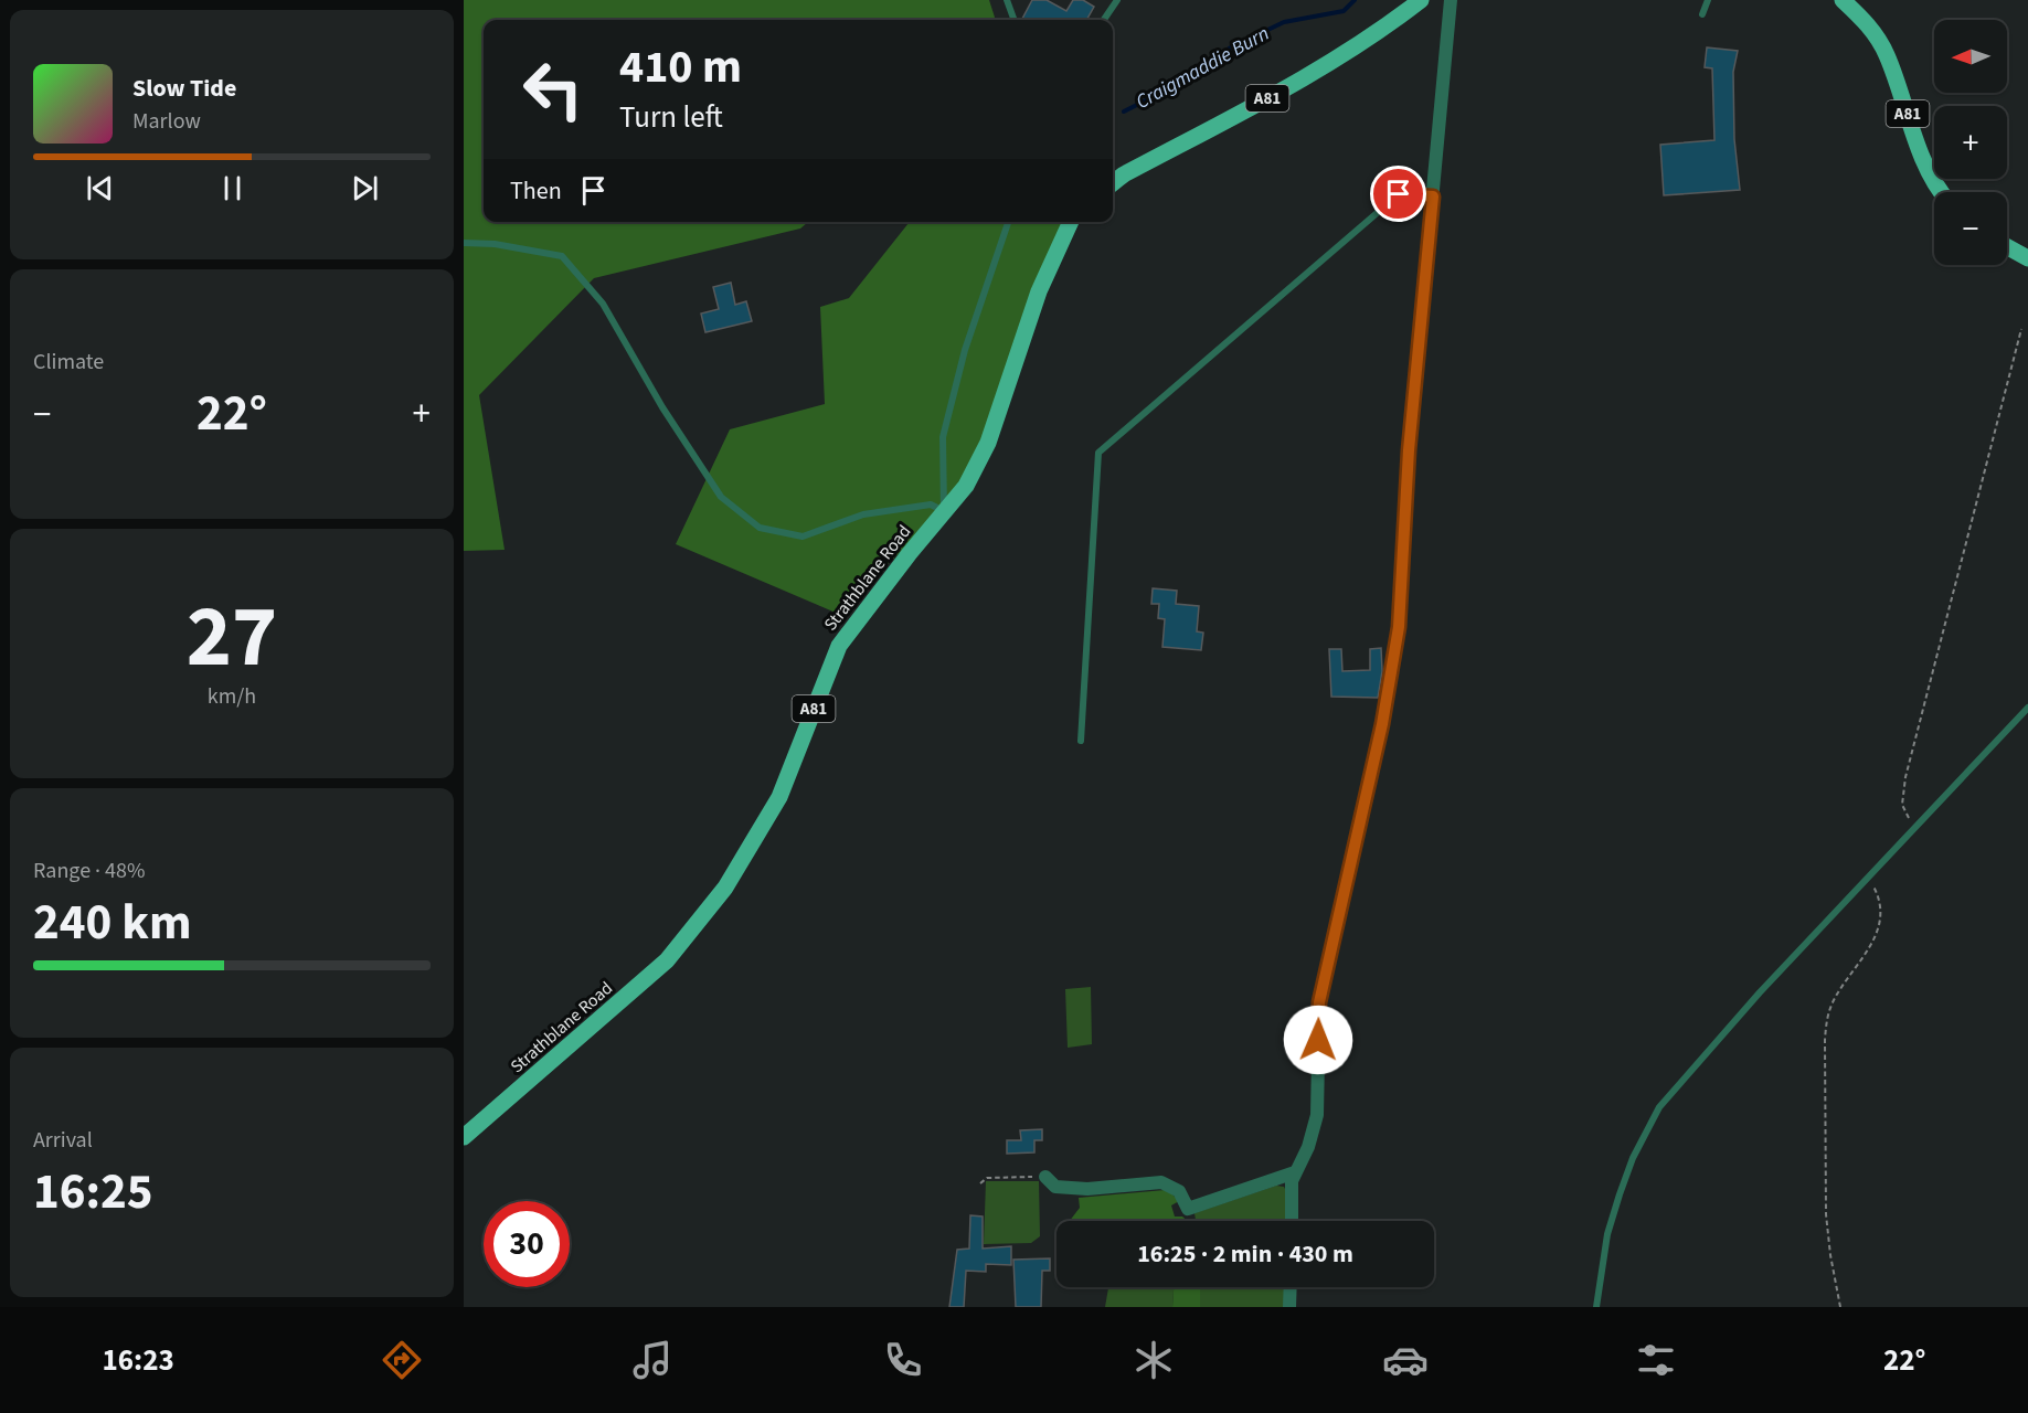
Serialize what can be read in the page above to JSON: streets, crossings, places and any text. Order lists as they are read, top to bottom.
{
  "streets": {
    "main road": ["A81", "Strathblane Road"]
  },
  "water": ["Craigmaddie Burn"],
  "north": "left",
  "page": {
    "map_buttons": ["+", "−"],
    "turn": ["410 m", "Turn left"],
    "song": ["Slow Tide", "Marlow"],
    "then": "Then",
    "tile": [
      "Climate",
      ["27", "km/h"],
      ["Range · 48%", "240 km"],
      ["Arrival", "16:25"]
    ],
    "heat": ["−", "22°", "+"],
    "limit": "30",
    "trip": "16:25 · 2 min · 430 m",
    "tabs": ["16:23", "22°"]
  }
}
